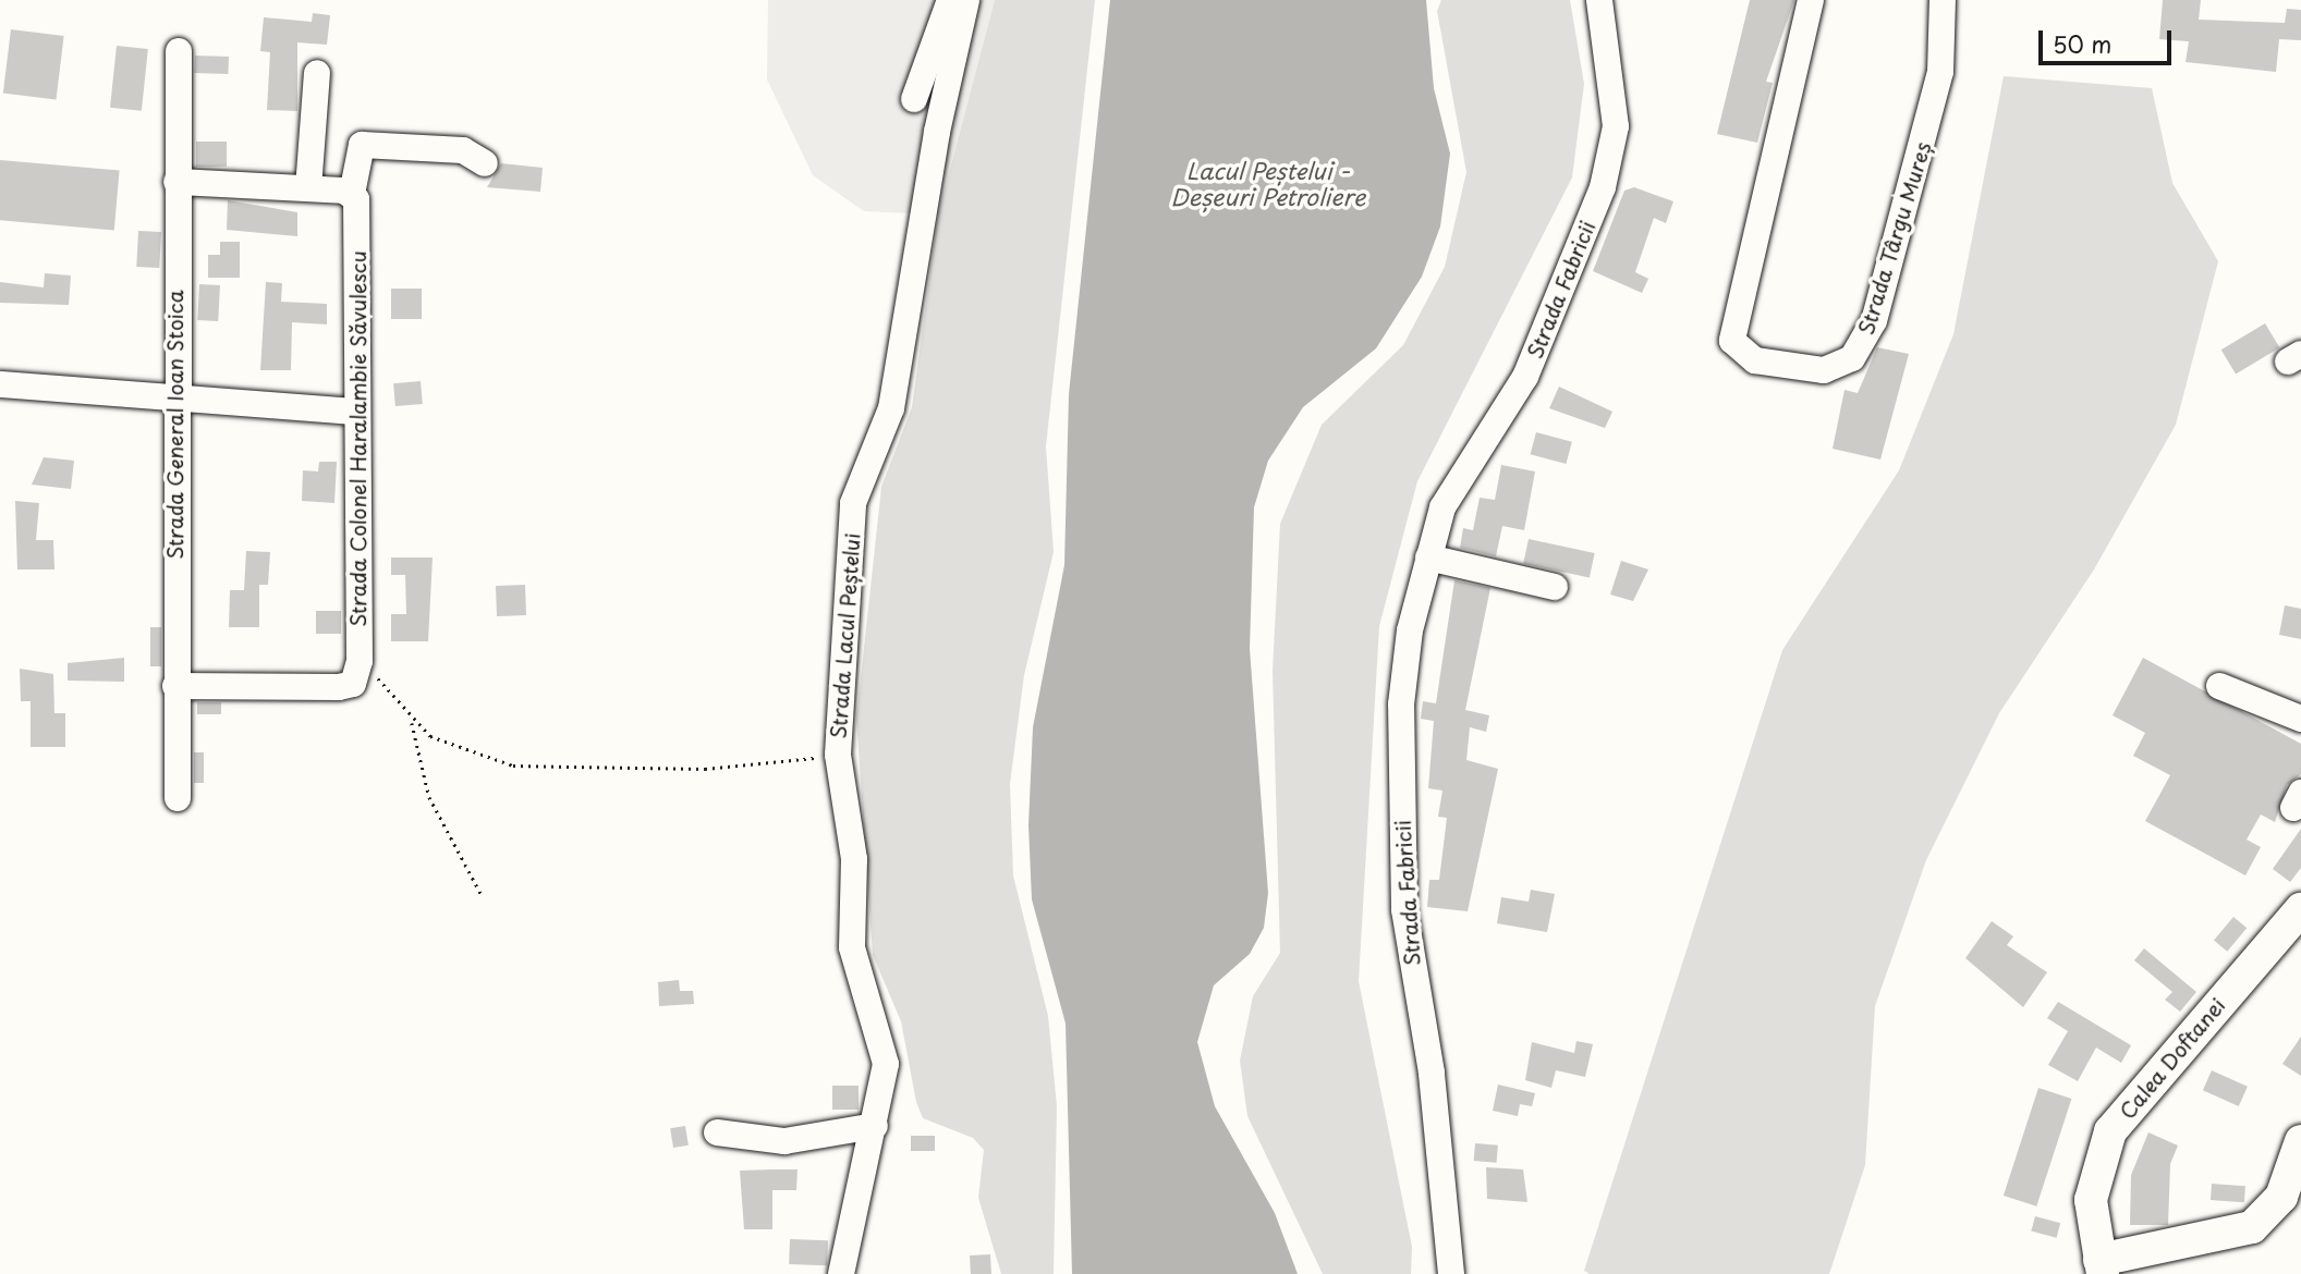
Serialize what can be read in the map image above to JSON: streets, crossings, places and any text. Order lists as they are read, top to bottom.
{
  "streets": {
    "main road": ["Calea Doftanei"],
    "street": [
      "Strada Târgu Mureș",
      "Strada Fabricii",
      "Strada General Ioan Stoica",
      "Strada Colonel Haralambie Săvulescu",
      "Strada Lacul Peștelui"
    ]
  },
  "water": ["Lacul Peștelui - Deșeuri Petroliere"],
  "scale_bar": "50 m"
}
